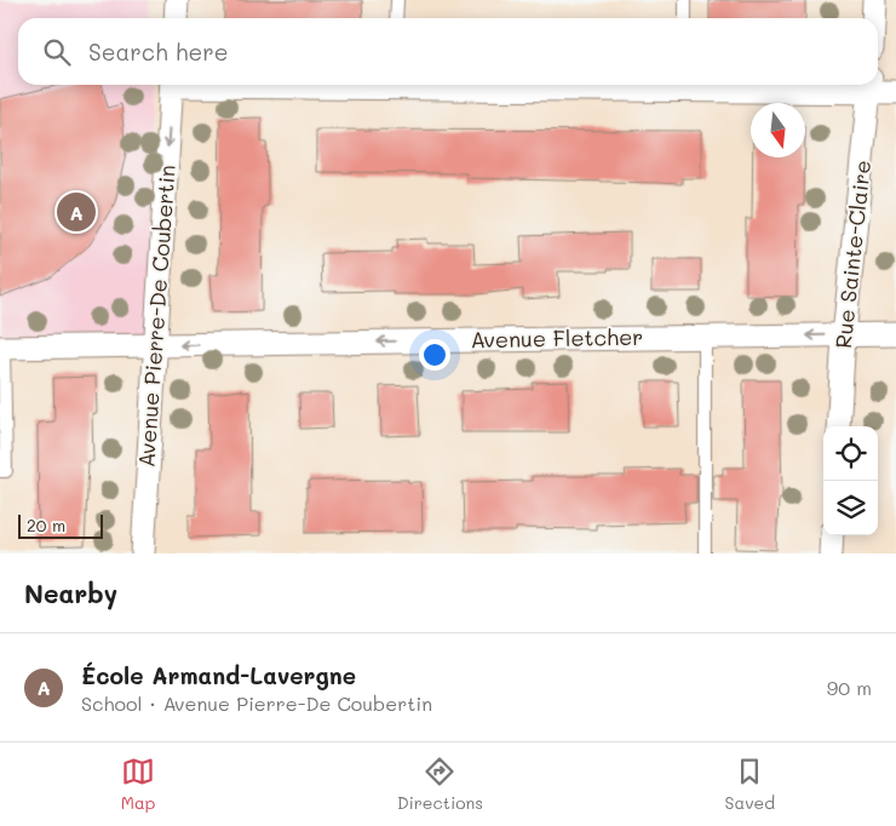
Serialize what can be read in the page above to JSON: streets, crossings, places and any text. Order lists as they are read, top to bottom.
{
  "streets": {
    "street": ["Rue Sainte-Claire", "Avenue Pierre-De Coubertin", "Avenue Fletcher"]
  },
  "crossings": [
    ["Rue Sainte-Claire", "Avenue Fletcher"],
    ["Avenue Pierre-De Coubertin", "Avenue Fletcher"]
  ],
  "one_way": ["Avenue Pierre-De Coubertin", "Avenue Fletcher"],
  "scale_bar": "20 m",
  "north": "bottom",
  "page": {
    "search": "Search here",
    "pins": "A",
    "scale": "20 m",
    "heading": "Nearby",
    "list": [
      {
        "mark": "A",
        "name": "École Armand-Lavergne",
        "note": "School · Avenue Pierre-De Coubertin",
        "value": "90 m"
      }
    ],
    "nav": ["Map", "Directions", "Saved"]
  }
}
